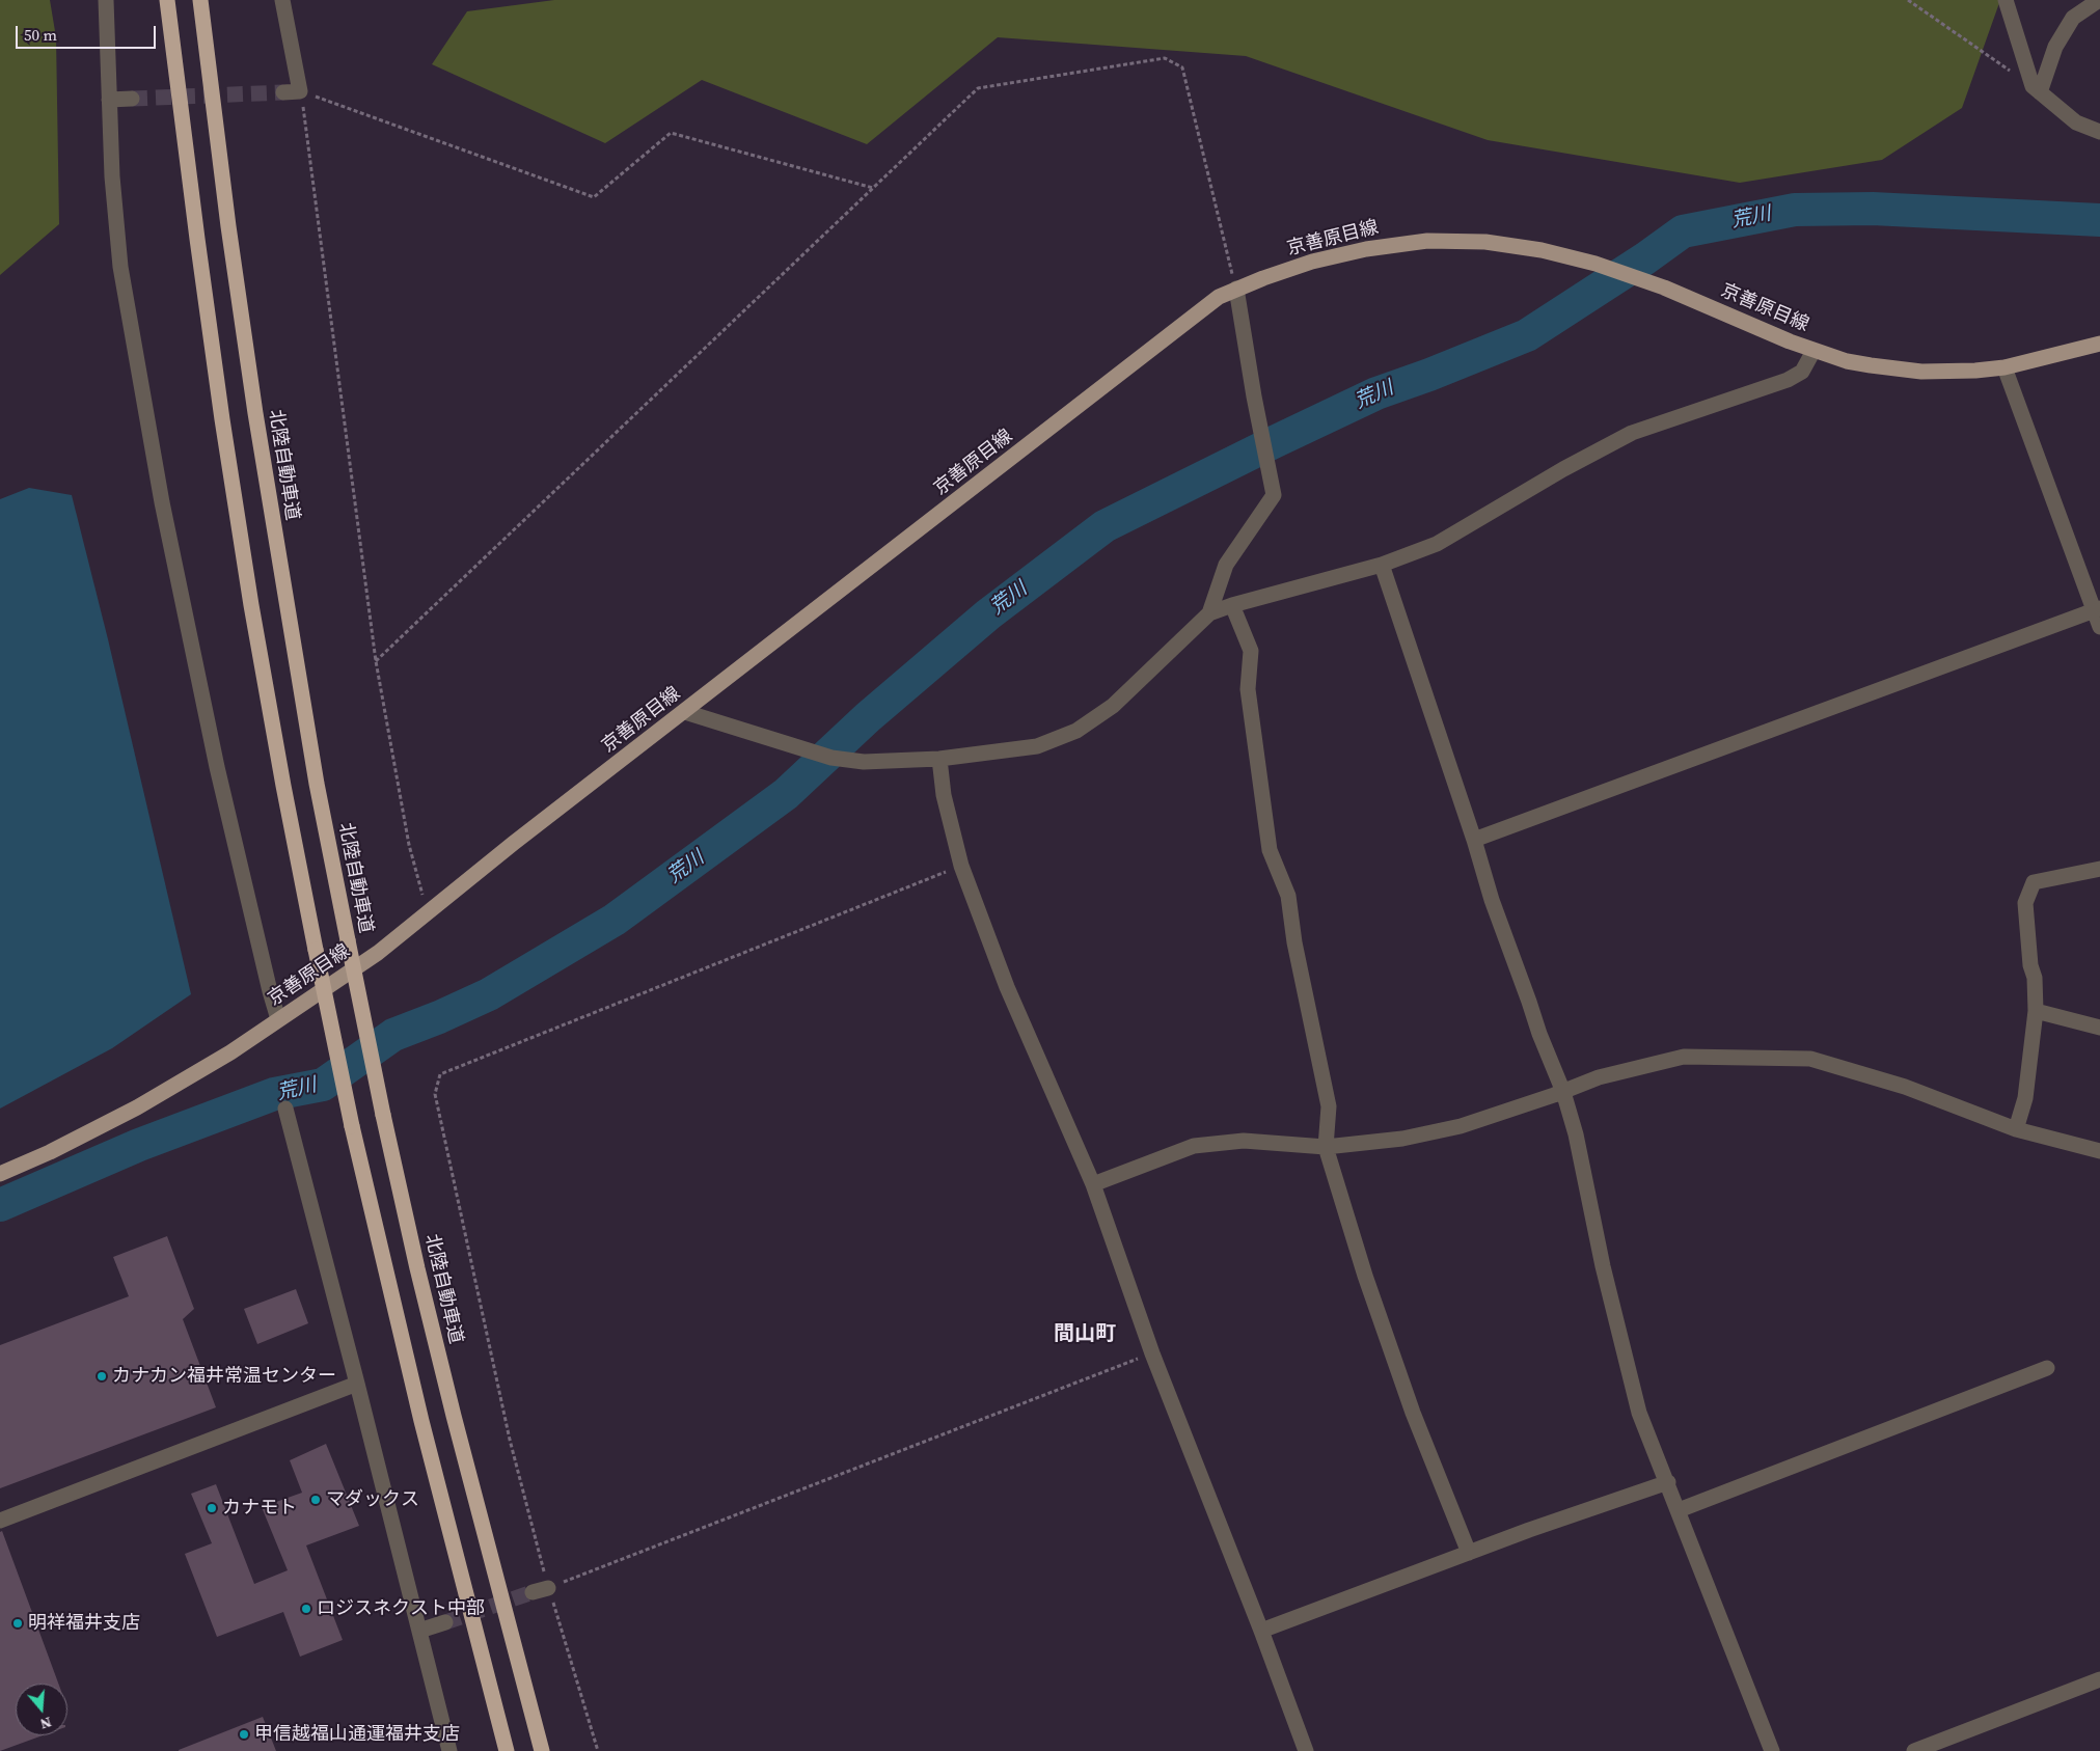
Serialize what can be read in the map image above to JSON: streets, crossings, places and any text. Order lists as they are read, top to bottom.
{
  "streets": {
    "highway": ["北陸自動車道"],
    "main road": ["京善原目線"]
  },
  "districts": ["間山町"],
  "water": ["荒川"],
  "places": [
    "カナカン福井常温センター",
    "マダックス",
    "カナモト",
    "ロジスネクスト中部",
    "明祥福井支店",
    "甲信越福山通運福井支店"
  ],
  "scale_bar": "50 m",
  "north": "bottom"
}
